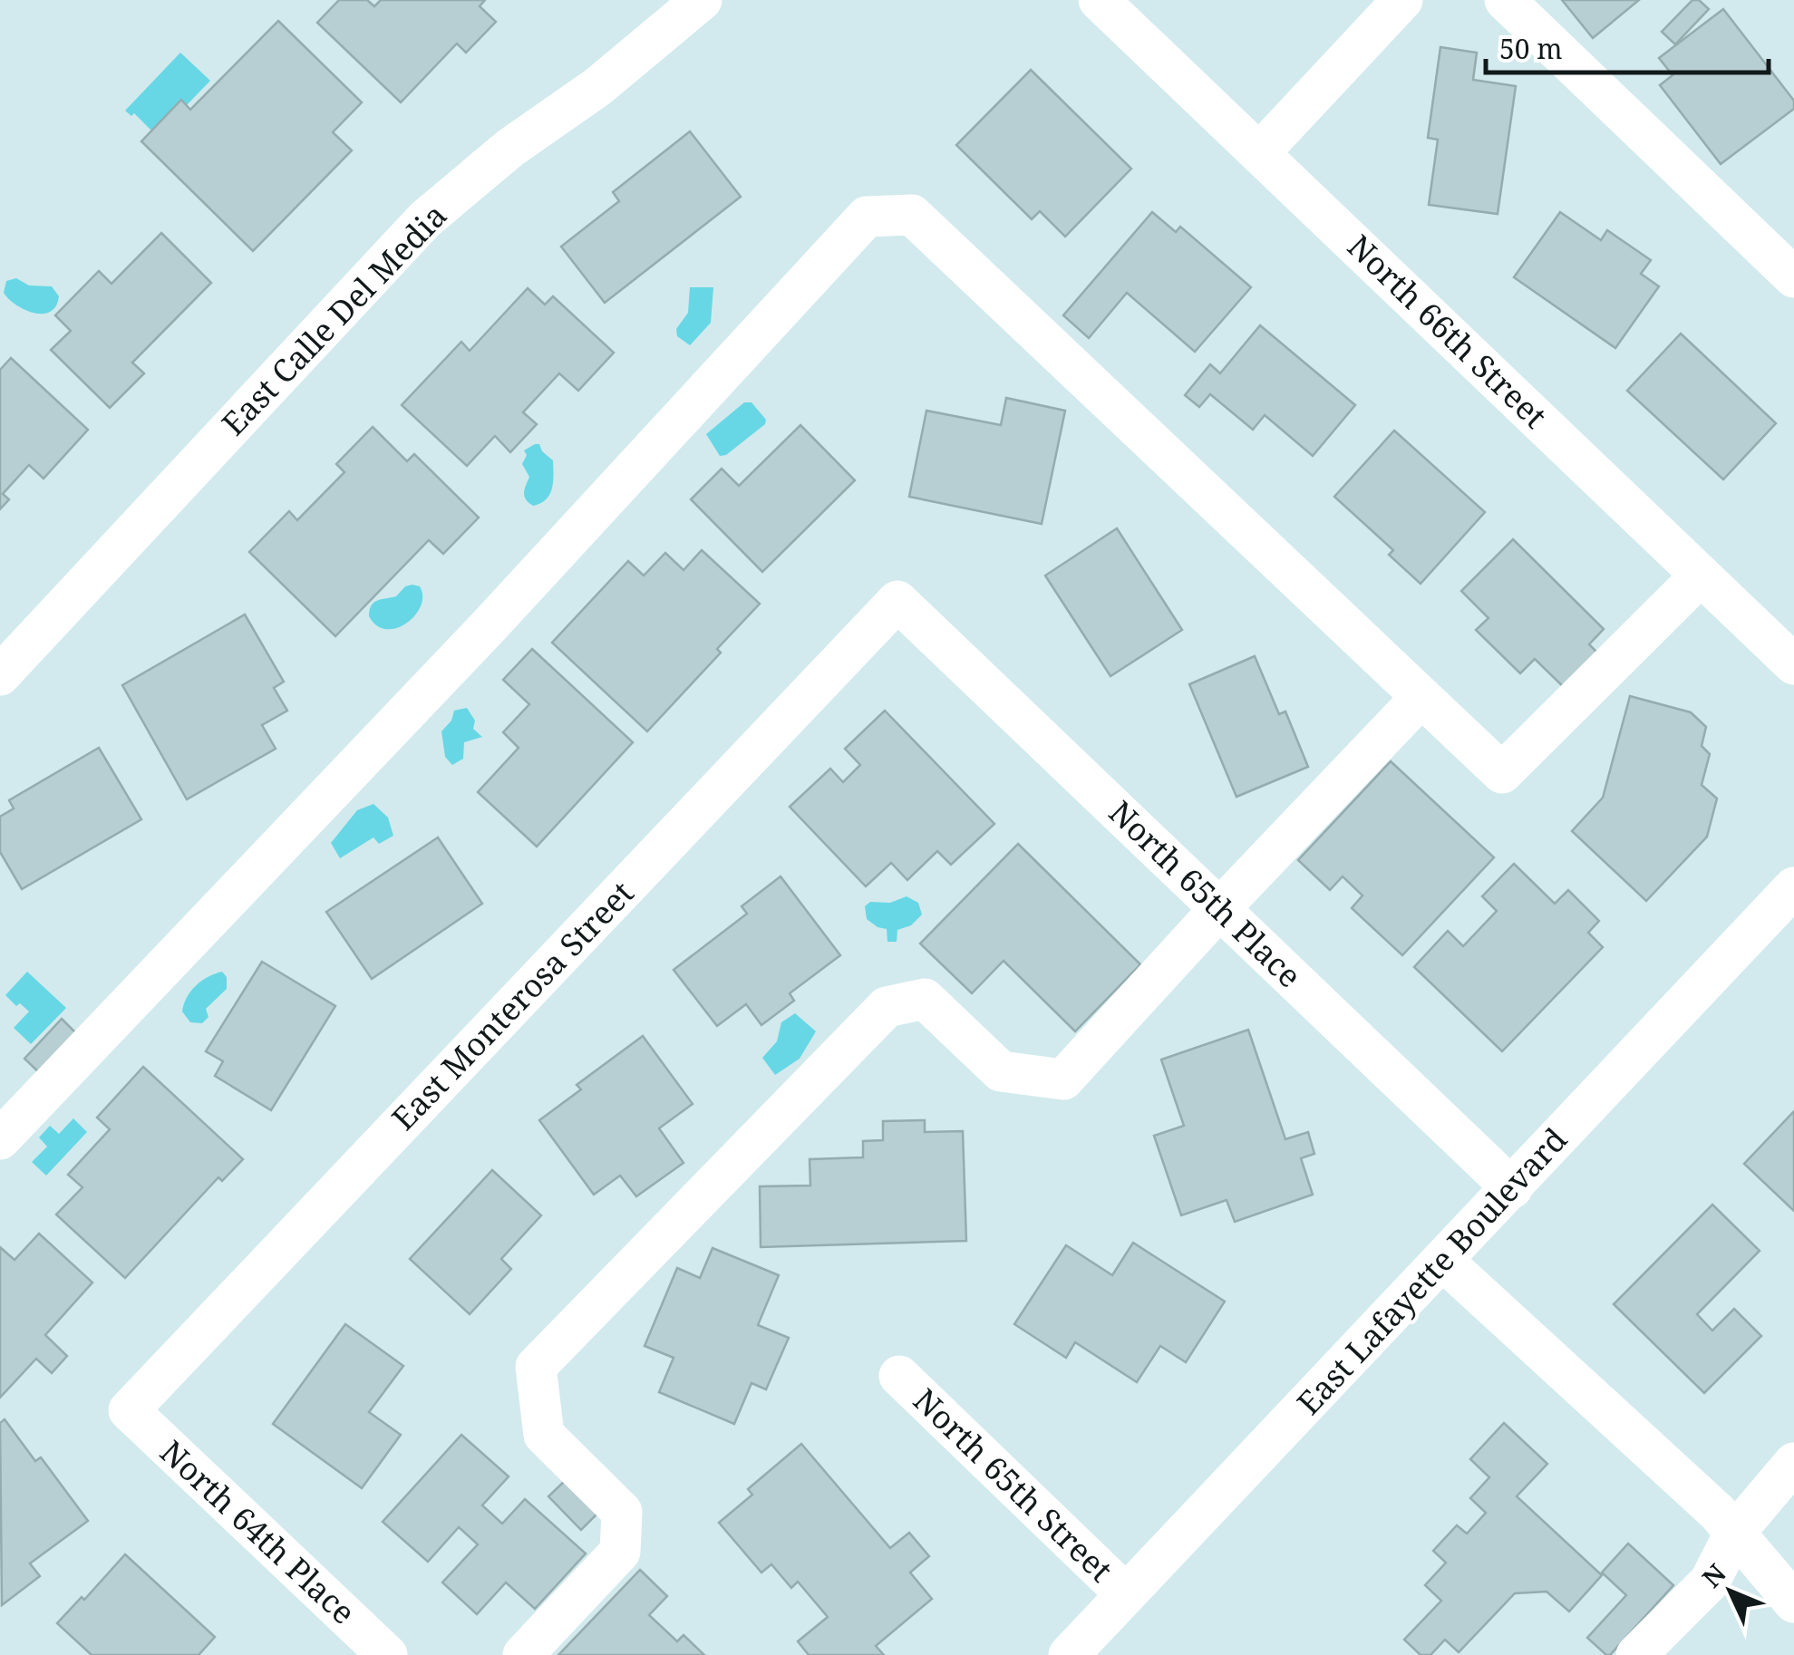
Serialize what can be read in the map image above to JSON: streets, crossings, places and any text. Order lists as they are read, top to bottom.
{
  "streets": {
    "street": [
      "East Calle Del Media",
      "North 66th Street",
      "North 65th Place",
      "East Monterosa Street",
      "East Lafayette Boulevard",
      "North 65th Street",
      "North 64th Place"
    ]
  },
  "crossings": [
    ["North 65th Place", "East Monterosa Street"],
    ["North 65th Place", "East Lafayette Boulevard"],
    ["East Monterosa Street", "North 64th Place"],
    ["East Lafayette Boulevard", "North 65th Street"]
  ],
  "scale_bar": "50 m",
  "north": "top left"
}
